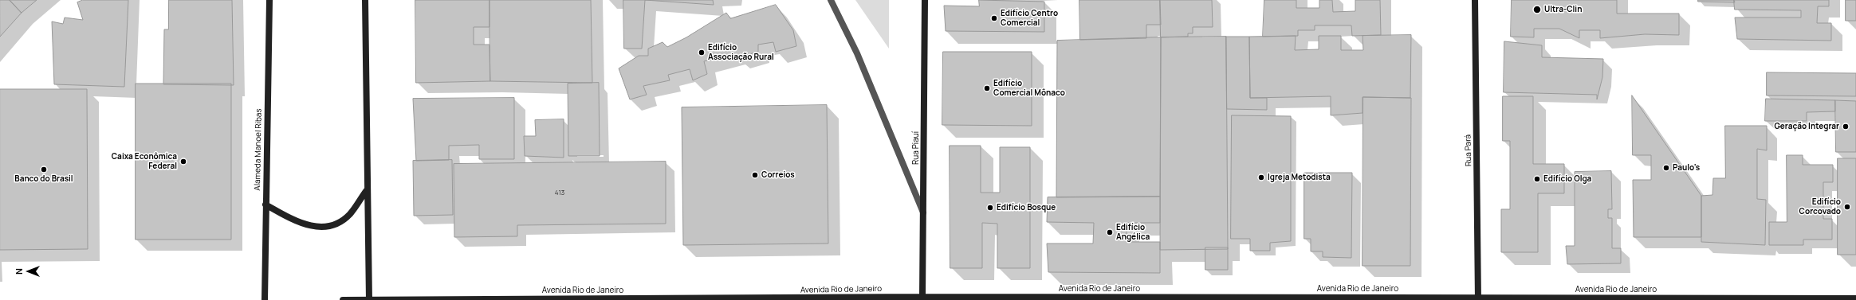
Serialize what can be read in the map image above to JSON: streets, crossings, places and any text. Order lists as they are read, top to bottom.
{
  "streets": {
    "street": [
      "Rua Piauí",
      "Alameda Manoel Ribas",
      "Rua Pará",
      "Avenida Rio de Janeiro"
    ]
  },
  "crossings": [
    ["Rua Piauí", "Avenida Rio de Janeiro"],
    ["Rua Pará", "Avenida Rio de Janeiro"]
  ],
  "places": [
    "Ultra-Clin",
    "Edifício Centro Comercial",
    "Edifício Associação Rural",
    "Edifício Comercial Mônaco",
    "Geração Integrar",
    "Caixa Econômica Federal",
    "Paulo's",
    "Banco do Brasil",
    "Correios",
    "Igreja Metodista",
    "Edifício Olga",
    "Edifício Corcovado",
    "Edifício Bosque",
    "Edifício Angélica"
  ],
  "house_numbers": ["413"],
  "north": "left"
}
